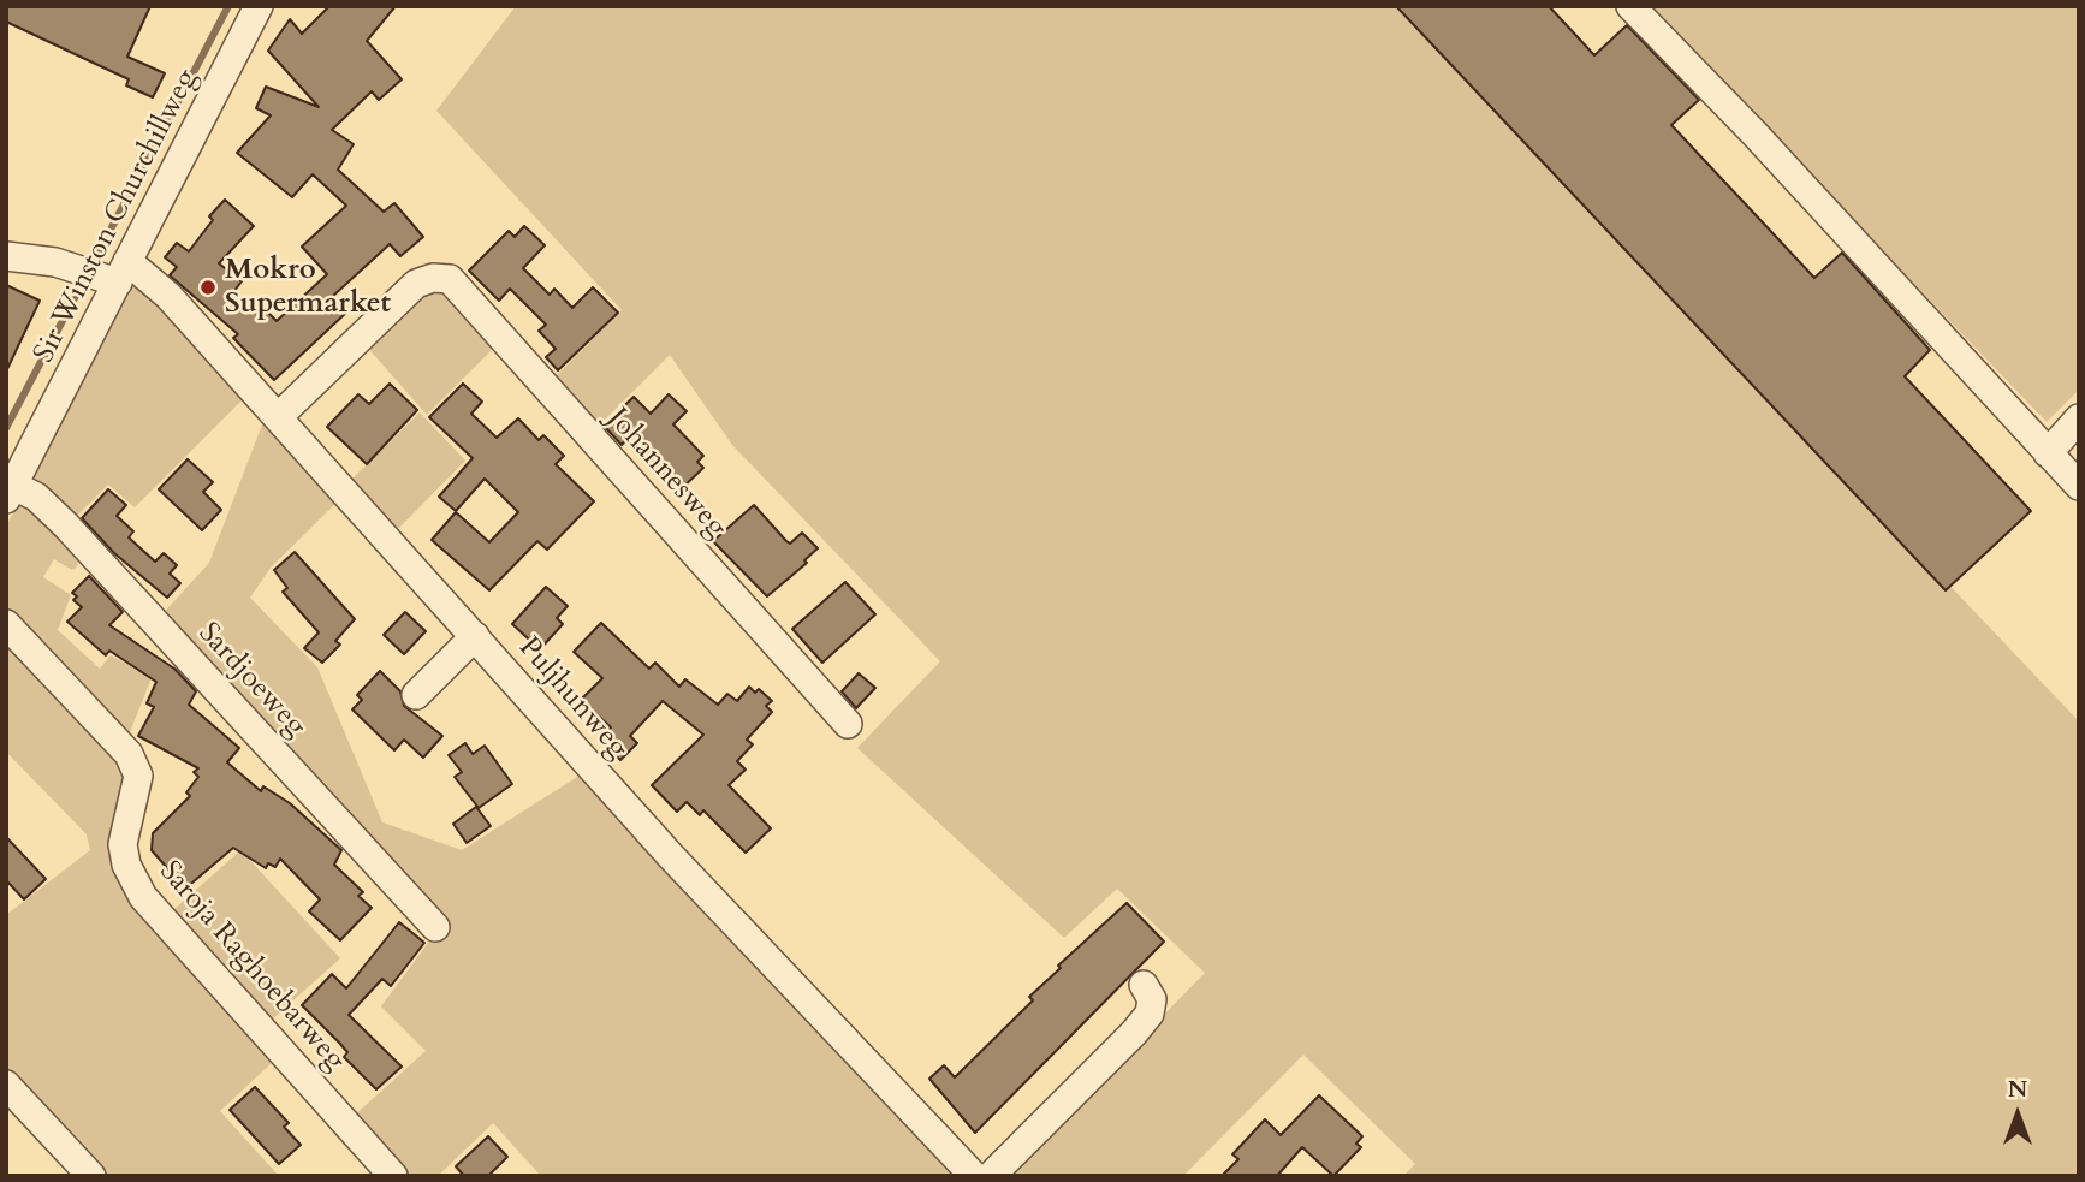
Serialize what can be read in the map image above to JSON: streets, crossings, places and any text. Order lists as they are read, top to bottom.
{
  "streets": {
    "street": [
      "Sir Winston Churchillweg",
      "Johannesweg",
      "Sardjoeweg",
      "Puljhunweg",
      "Saroja Raghoebarweg"
    ]
  },
  "crossings": [
    ["Sir Winston Churchillweg", "Sardjoeweg"],
    ["Sir Winston Churchillweg", "Puljhunweg"],
    ["Johannesweg", "Puljhunweg"]
  ],
  "places": ["Mokro Supermarket"],
  "north": "top"
}
